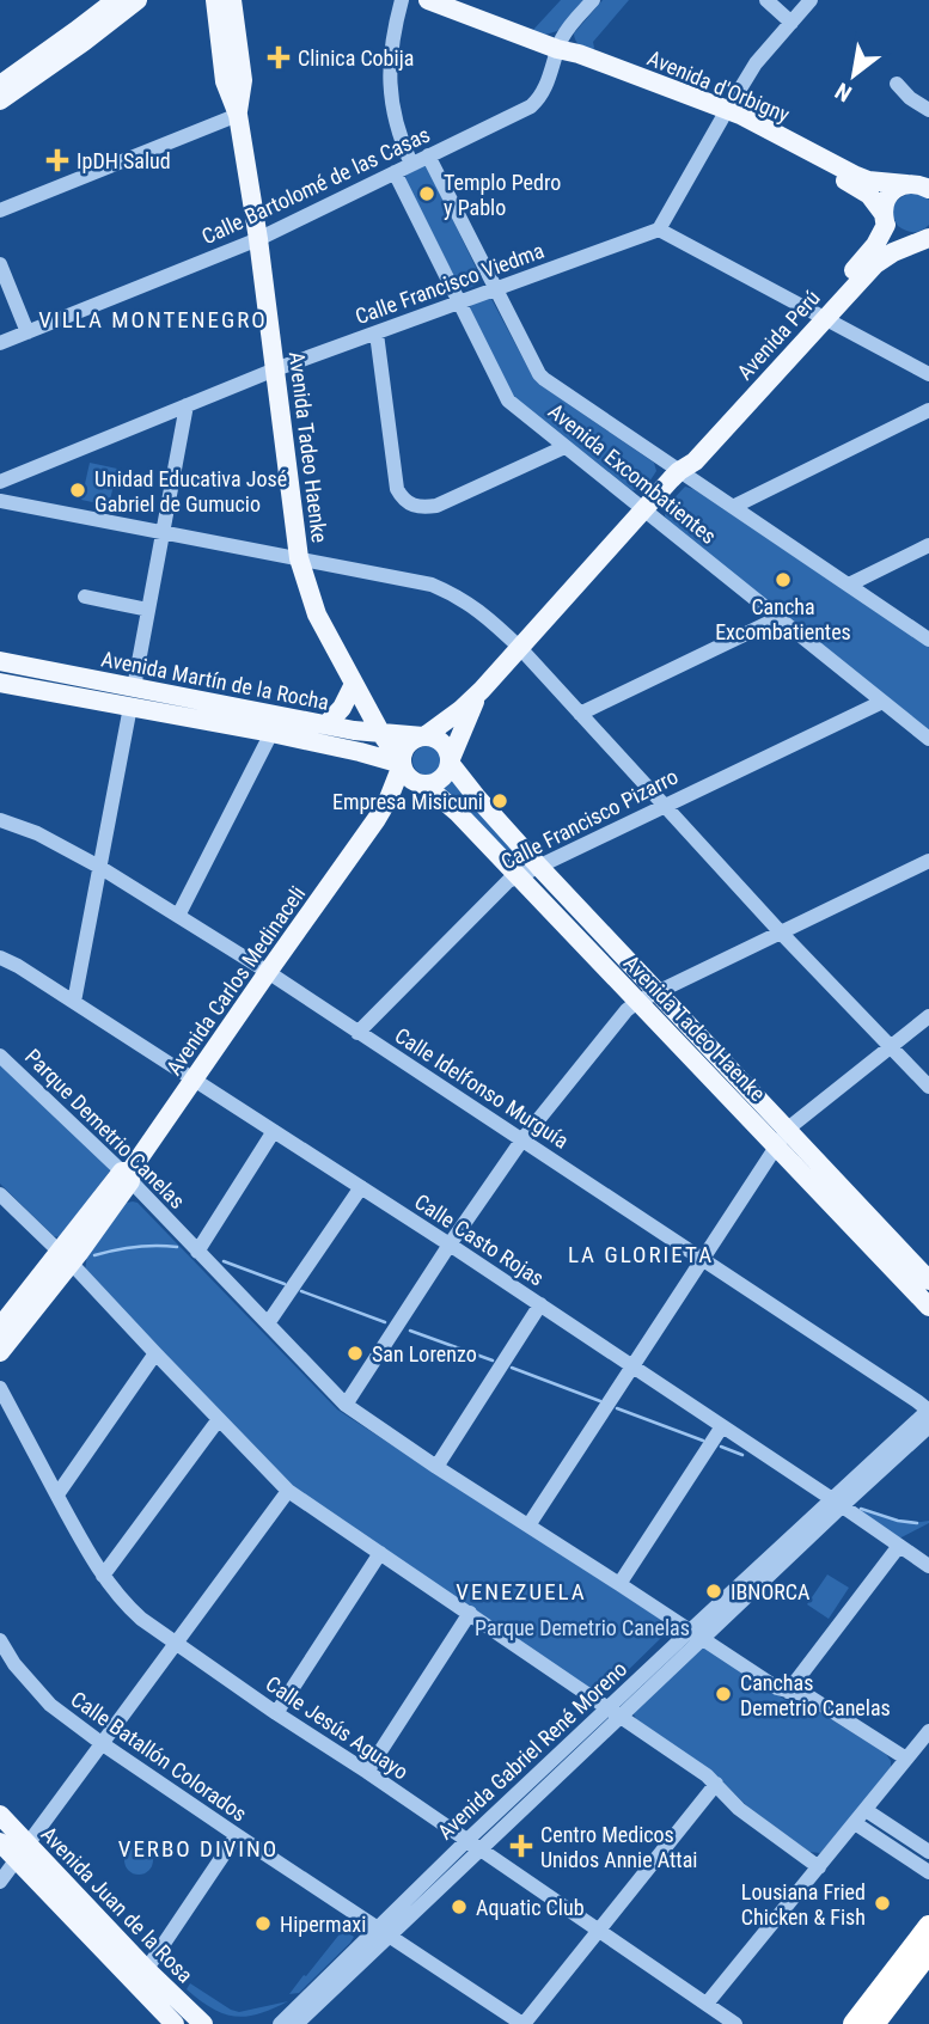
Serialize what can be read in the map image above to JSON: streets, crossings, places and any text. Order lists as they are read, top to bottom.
{
  "streets": {
    "main road": [
      "Avenida d'Orbigny",
      "Avenida Perú",
      "Avenida Tadeo Haenke",
      "Avenida Martín de la Rocha",
      "Avenida Carlos Medinaceli",
      "Avenida Juan de la Rosa"
    ],
    "street": [
      "Calle Bartolomé de las Casas",
      "Calle Francisco Viedma",
      "Avenida Excombatientes",
      "Calle Francisco Pizarro",
      "Calle Idelfonso Murguía",
      "Parque Demetrio Canelas",
      "Calle Casto Rojas",
      "Calle Jesús Aguayo",
      "Avenida Gabriel René Moreno",
      "Calle Batallón Colorados"
    ]
  },
  "crossings": [
    ["Avenida d'Orbigny", "Calle Bartolomé de las Casas"],
    ["Avenida d'Orbigny", "Avenida Perú"],
    ["Calle Bartolomé de las Casas", "Avenida Tadeo Haenke"],
    ["Calle Bartolomé de las Casas", "Avenida Excombatientes"],
    ["Calle Francisco Viedma", "Avenida Tadeo Haenke"],
    ["Calle Francisco Viedma", "Avenida Excombatientes"],
    ["Avenida Perú", "Avenida Tadeo Haenke"],
    ["Avenida Perú", "Avenida Excombatientes"],
    ["Avenida Perú", "Avenida Martín de la Rocha"],
    ["Avenida Perú", "Avenida Carlos Medinaceli"],
    ["Avenida Tadeo Haenke", "Avenida Martín de la Rocha"],
    ["Avenida Tadeo Haenke", "Calle Francisco Pizarro"],
    ["Avenida Tadeo Haenke", "Avenida Carlos Medinaceli"],
    ["Avenida Excombatientes", "Calle Francisco Pizarro"],
    ["Avenida Martín de la Rocha", "Avenida Carlos Medinaceli"],
    ["Calle Francisco Pizarro", "Calle Idelfonso Murguía"],
    ["Avenida Carlos Medinaceli", "Calle Idelfonso Murguía"],
    ["Avenida Carlos Medinaceli", "Parque Demetrio Canelas"],
    ["Avenida Carlos Medinaceli", "Calle Casto Rojas"],
    ["Calle Idelfonso Murguía", "Avenida Gabriel René Moreno"],
    ["Parque Demetrio Canelas", "Avenida Gabriel René Moreno"],
    ["Calle Casto Rojas", "Avenida Gabriel René Moreno"],
    ["Calle Jesús Aguayo", "Avenida Gabriel René Moreno"],
    ["Avenida Gabriel René Moreno", "Calle Batallón Colorados"]
  ],
  "districts": [
    "VILLA MONTENEGRO",
    "LA GLORIETA",
    "VENEZUELA",
    "VERBO DIVINO"
  ],
  "parks": ["Parque Demetrio Canelas"],
  "places": {
    "health": ["Clinica Cobija", "IpDH Salud", "Centro Medicos Unidos Annie Attai"],
    "other": [
      "Templo Pedro y Pablo",
      "Unidad Educativa José Gabriel de Gumucio",
      "Cancha Excombatientes",
      "Empresa Misicuni",
      "San Lorenzo",
      "IBNORCA",
      "Canchas Demetrio Canelas",
      "Lousiana Fried Chicken & Fish",
      "Aquatic Club",
      "Hipermaxi"
    ]
  },
  "north": "bottom left"
}
